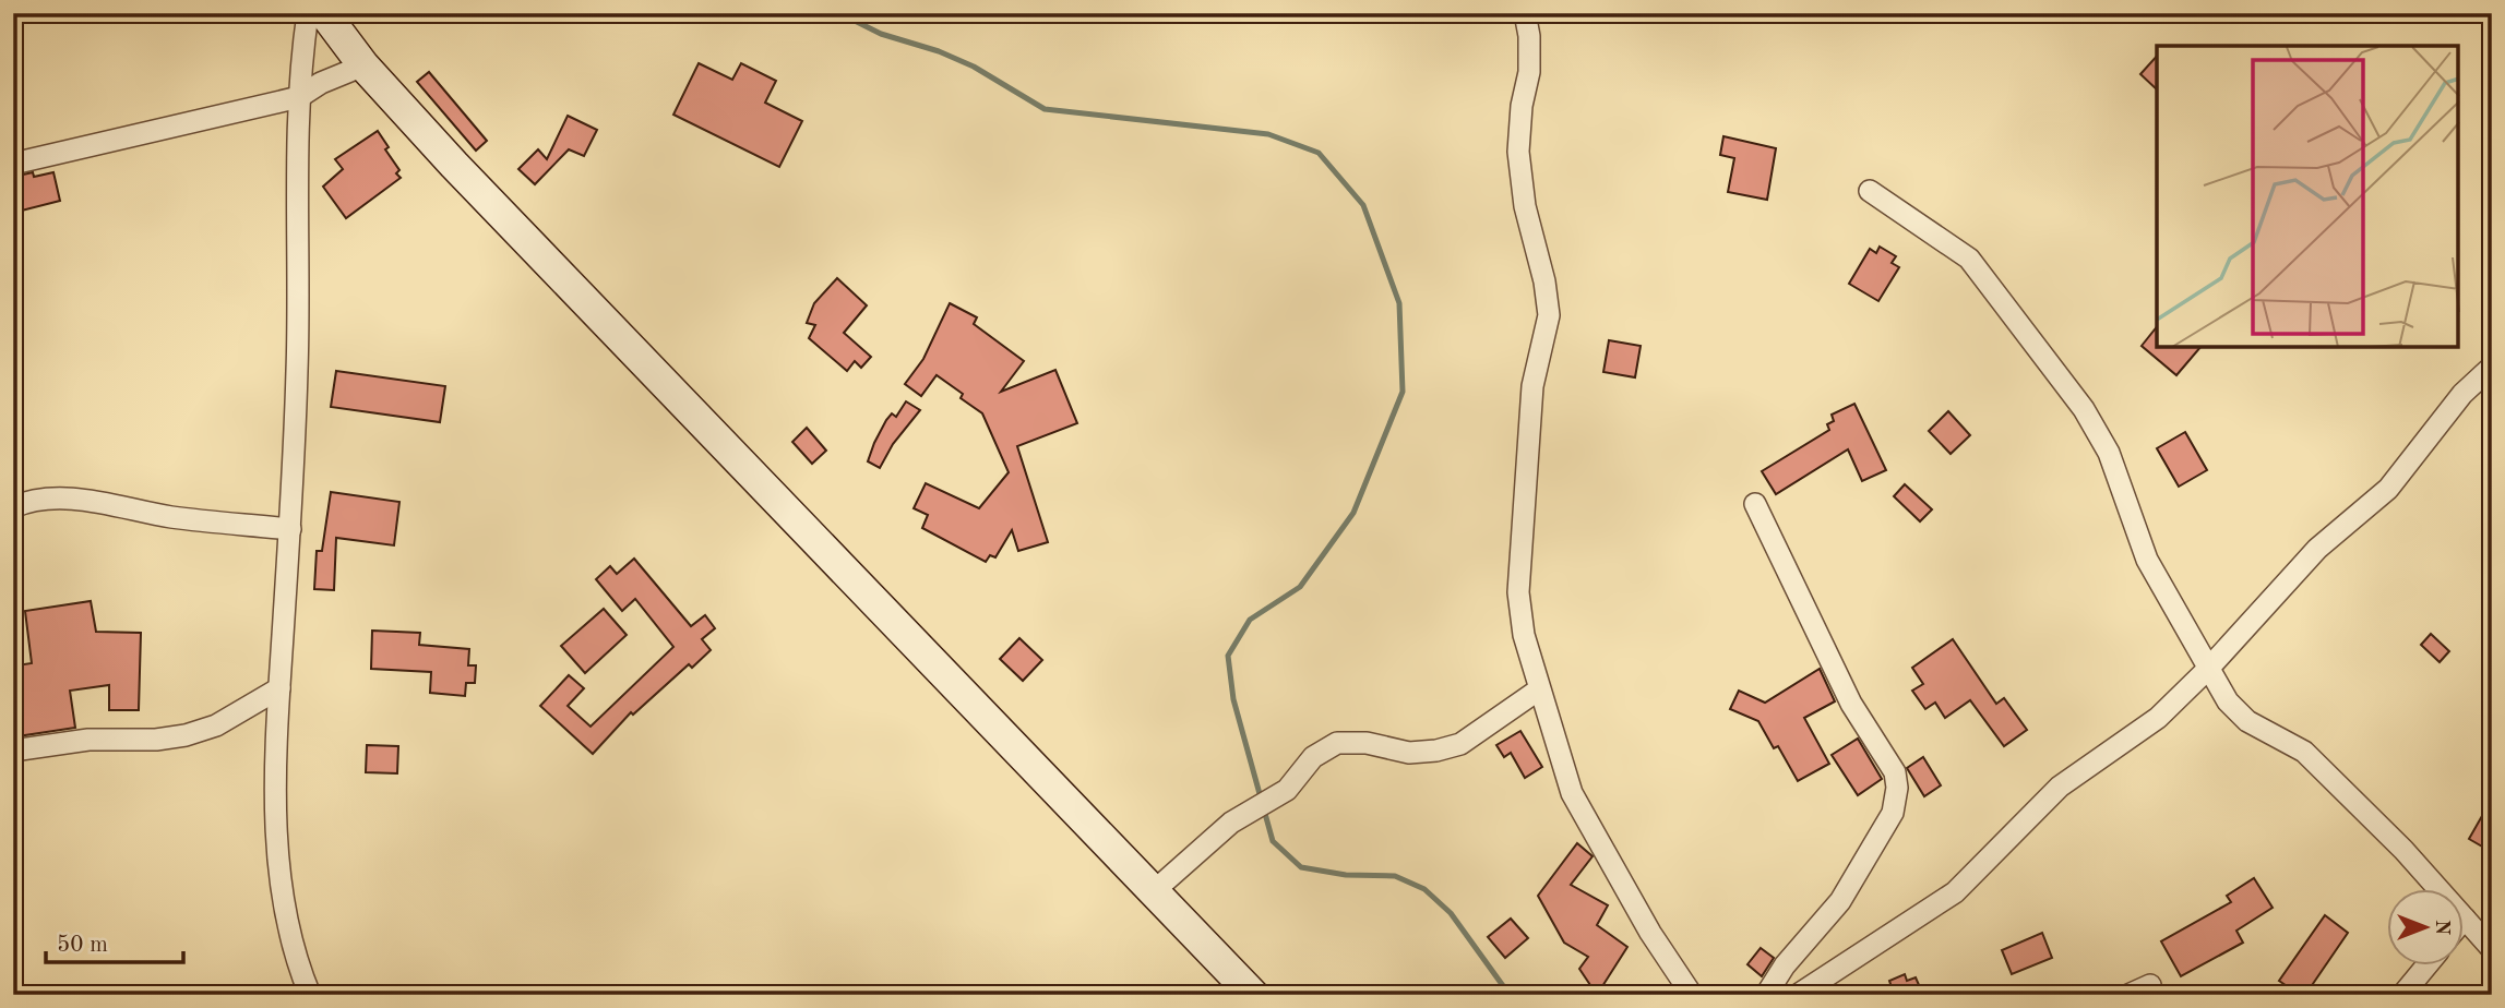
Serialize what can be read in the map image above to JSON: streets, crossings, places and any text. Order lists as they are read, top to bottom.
{
  "scale_bar": "50 m",
  "north": "right"
}
